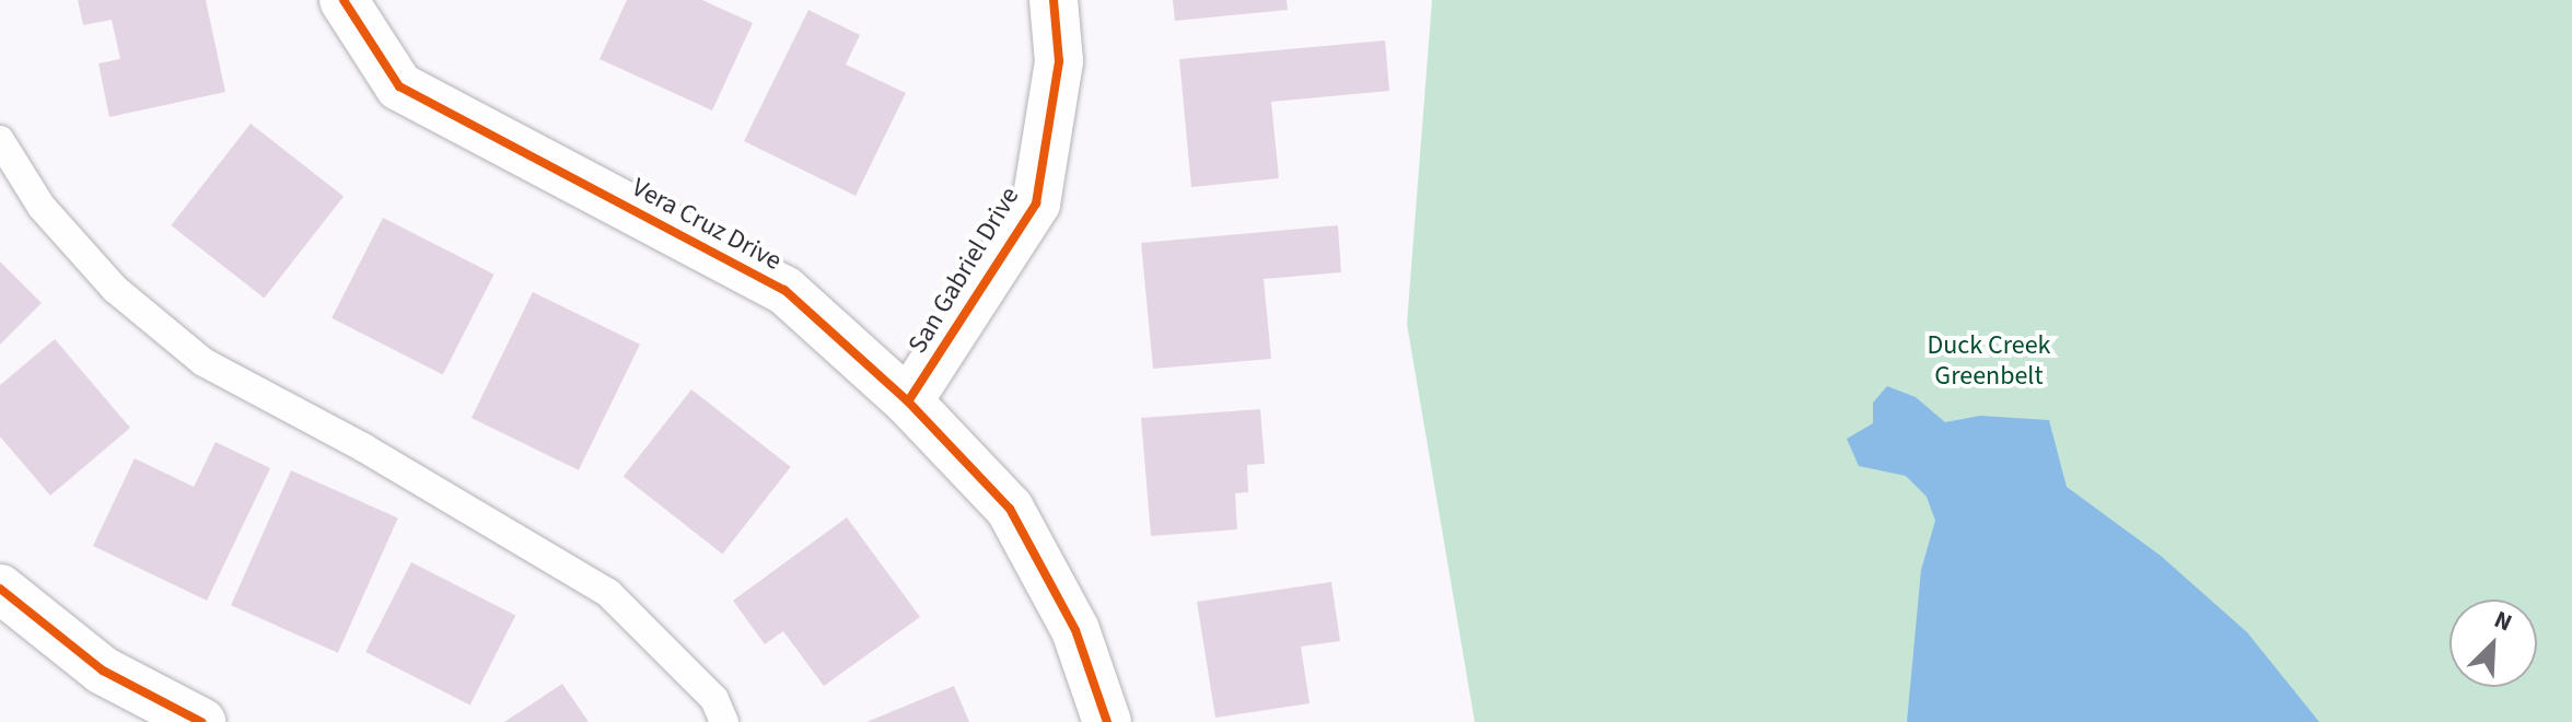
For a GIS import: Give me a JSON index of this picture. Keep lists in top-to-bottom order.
{
  "streets": {
    "street": ["Vera Cruz Drive", "San Gabriel Drive"]
  },
  "crossings": [
    ["Vera Cruz Drive", "San Gabriel Drive"]
  ],
  "parks": ["Duck Creek Greenbelt"],
  "north": "top right"
}
